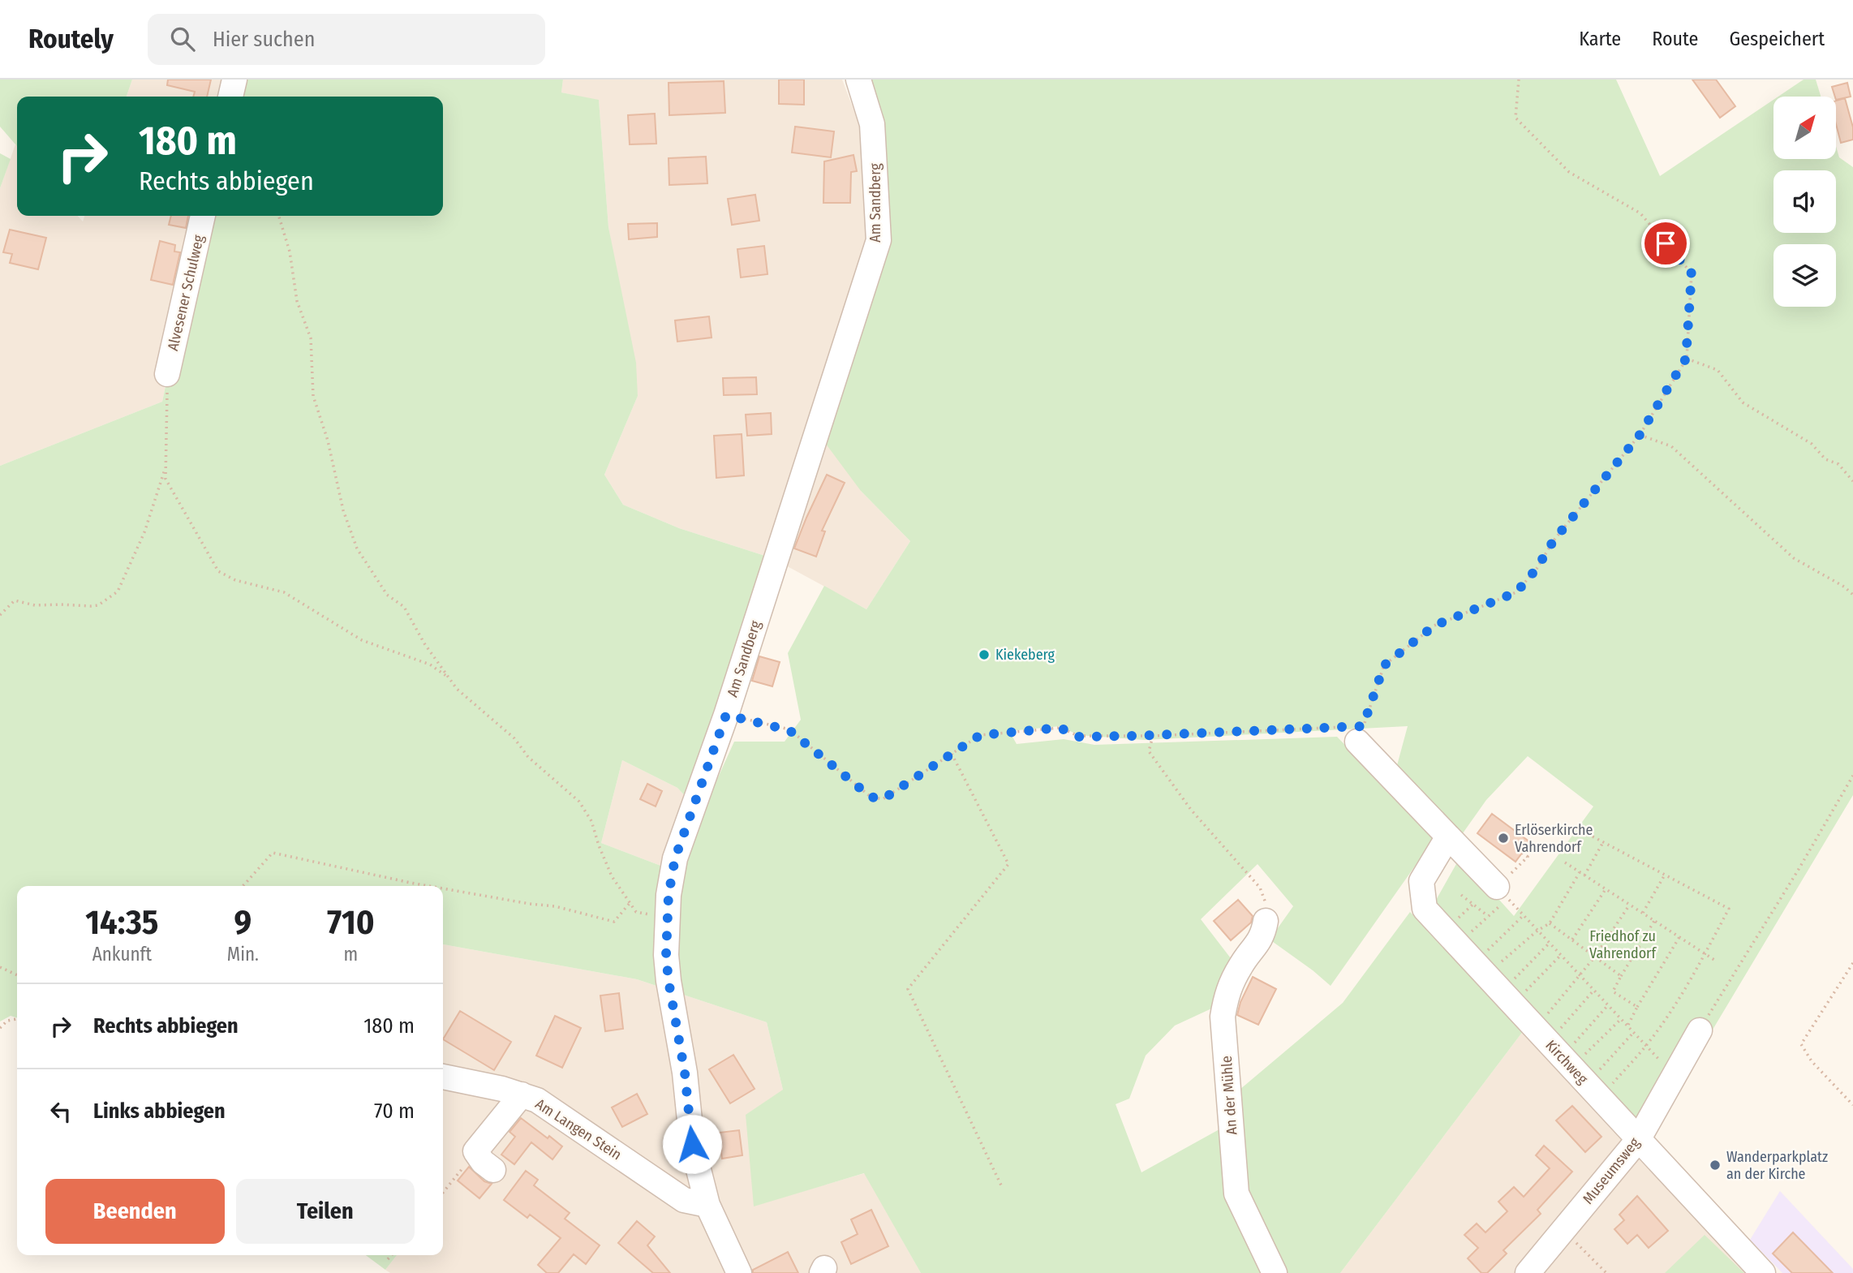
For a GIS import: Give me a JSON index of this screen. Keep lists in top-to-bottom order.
{
  "streets": {
    "street": [
      "Am Sandberg",
      "Alvesener Schulweg",
      "Kirchweg",
      "An der Mühle",
      "Am Langen Stein",
      "Museumsweg"
    ]
  },
  "crossings": [
    ["Am Sandberg", "Am Langen Stein"],
    ["Kirchweg", "Museumsweg"]
  ],
  "parks": ["Friedhof zu Vahrendorf"],
  "places": ["Kiekeberg", "Erlöserkirche Vahrendorf", "Wanderparkplatz an der Kirche"],
  "north": "top right",
  "page": {
    "header": "Routely",
    "search": "Hier suchen",
    "nav": ["Karte", "Route", "Gespeichert"],
    "turn": ["180 m", "Rechts abbiegen"],
    "eta": [
      "14:35",
      "Ankunft",
      "9",
      "Min.",
      "710",
      "m"
    ],
    "list": [
      {
        "name": "Rechts abbiegen",
        "value": "180 m"
      },
      {
        "name": "Links abbiegen",
        "value": "70 m"
      }
    ],
    "buttons": ["Beenden", "Teilen"]
  }
}
